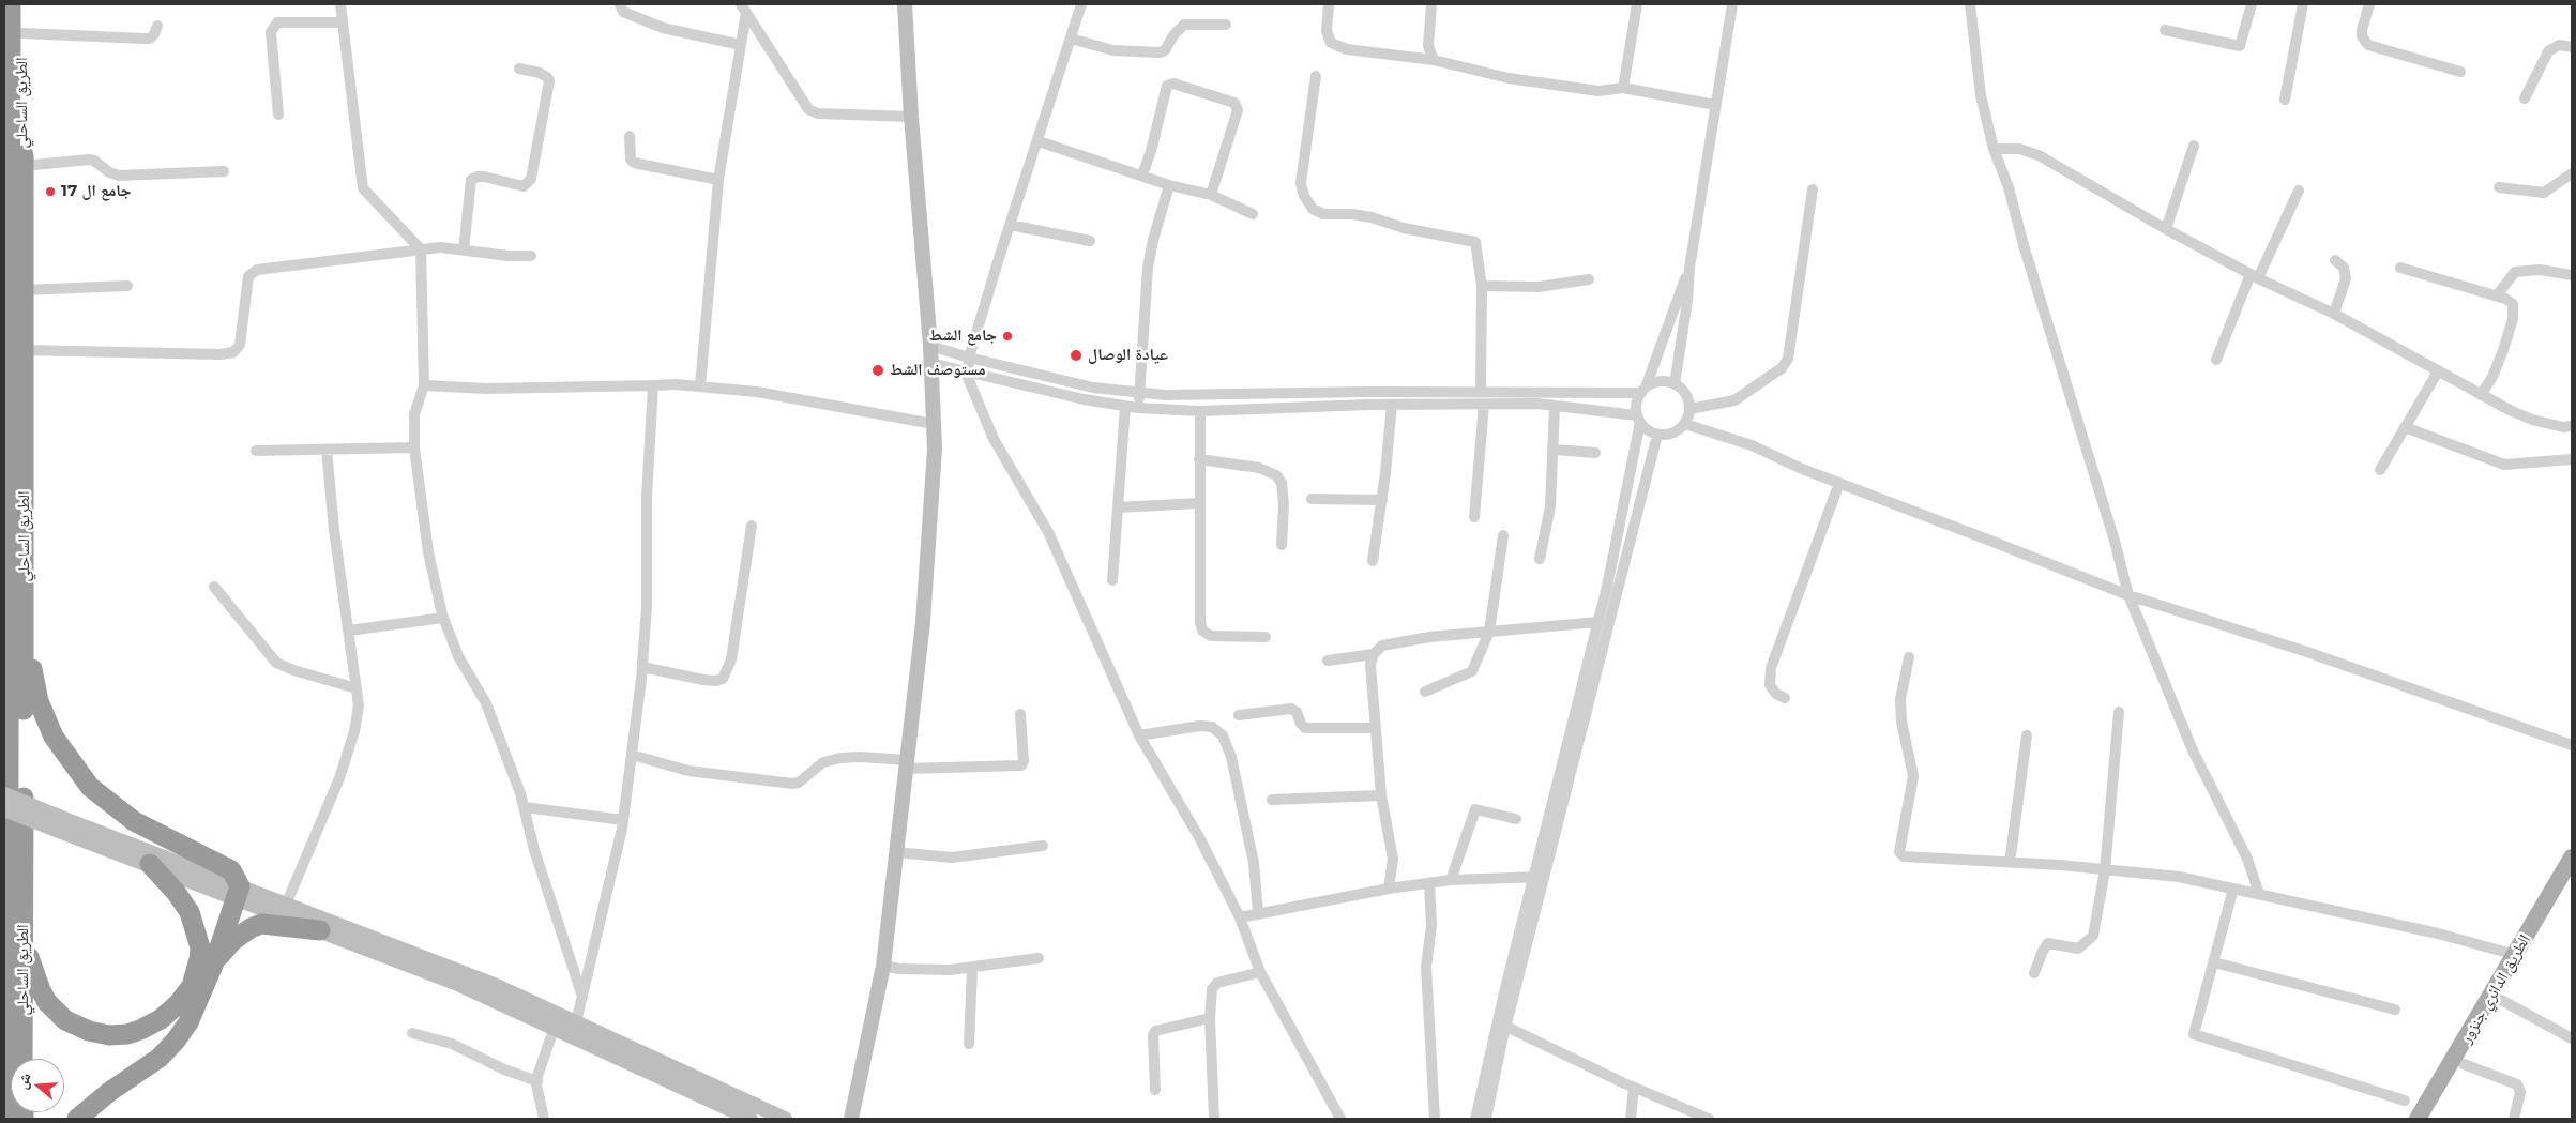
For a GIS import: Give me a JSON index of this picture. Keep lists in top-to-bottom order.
{
  "streets": {
    "highway": ["الطريق الساحلي"],
    "main road": ["الطريق الدائري جنزور"]
  },
  "places": [
    "جامع ال 17",
    "جامع الشط",
    "عيادة الوصال",
    "مستوصف الشط"
  ],
  "north": "left"
}
